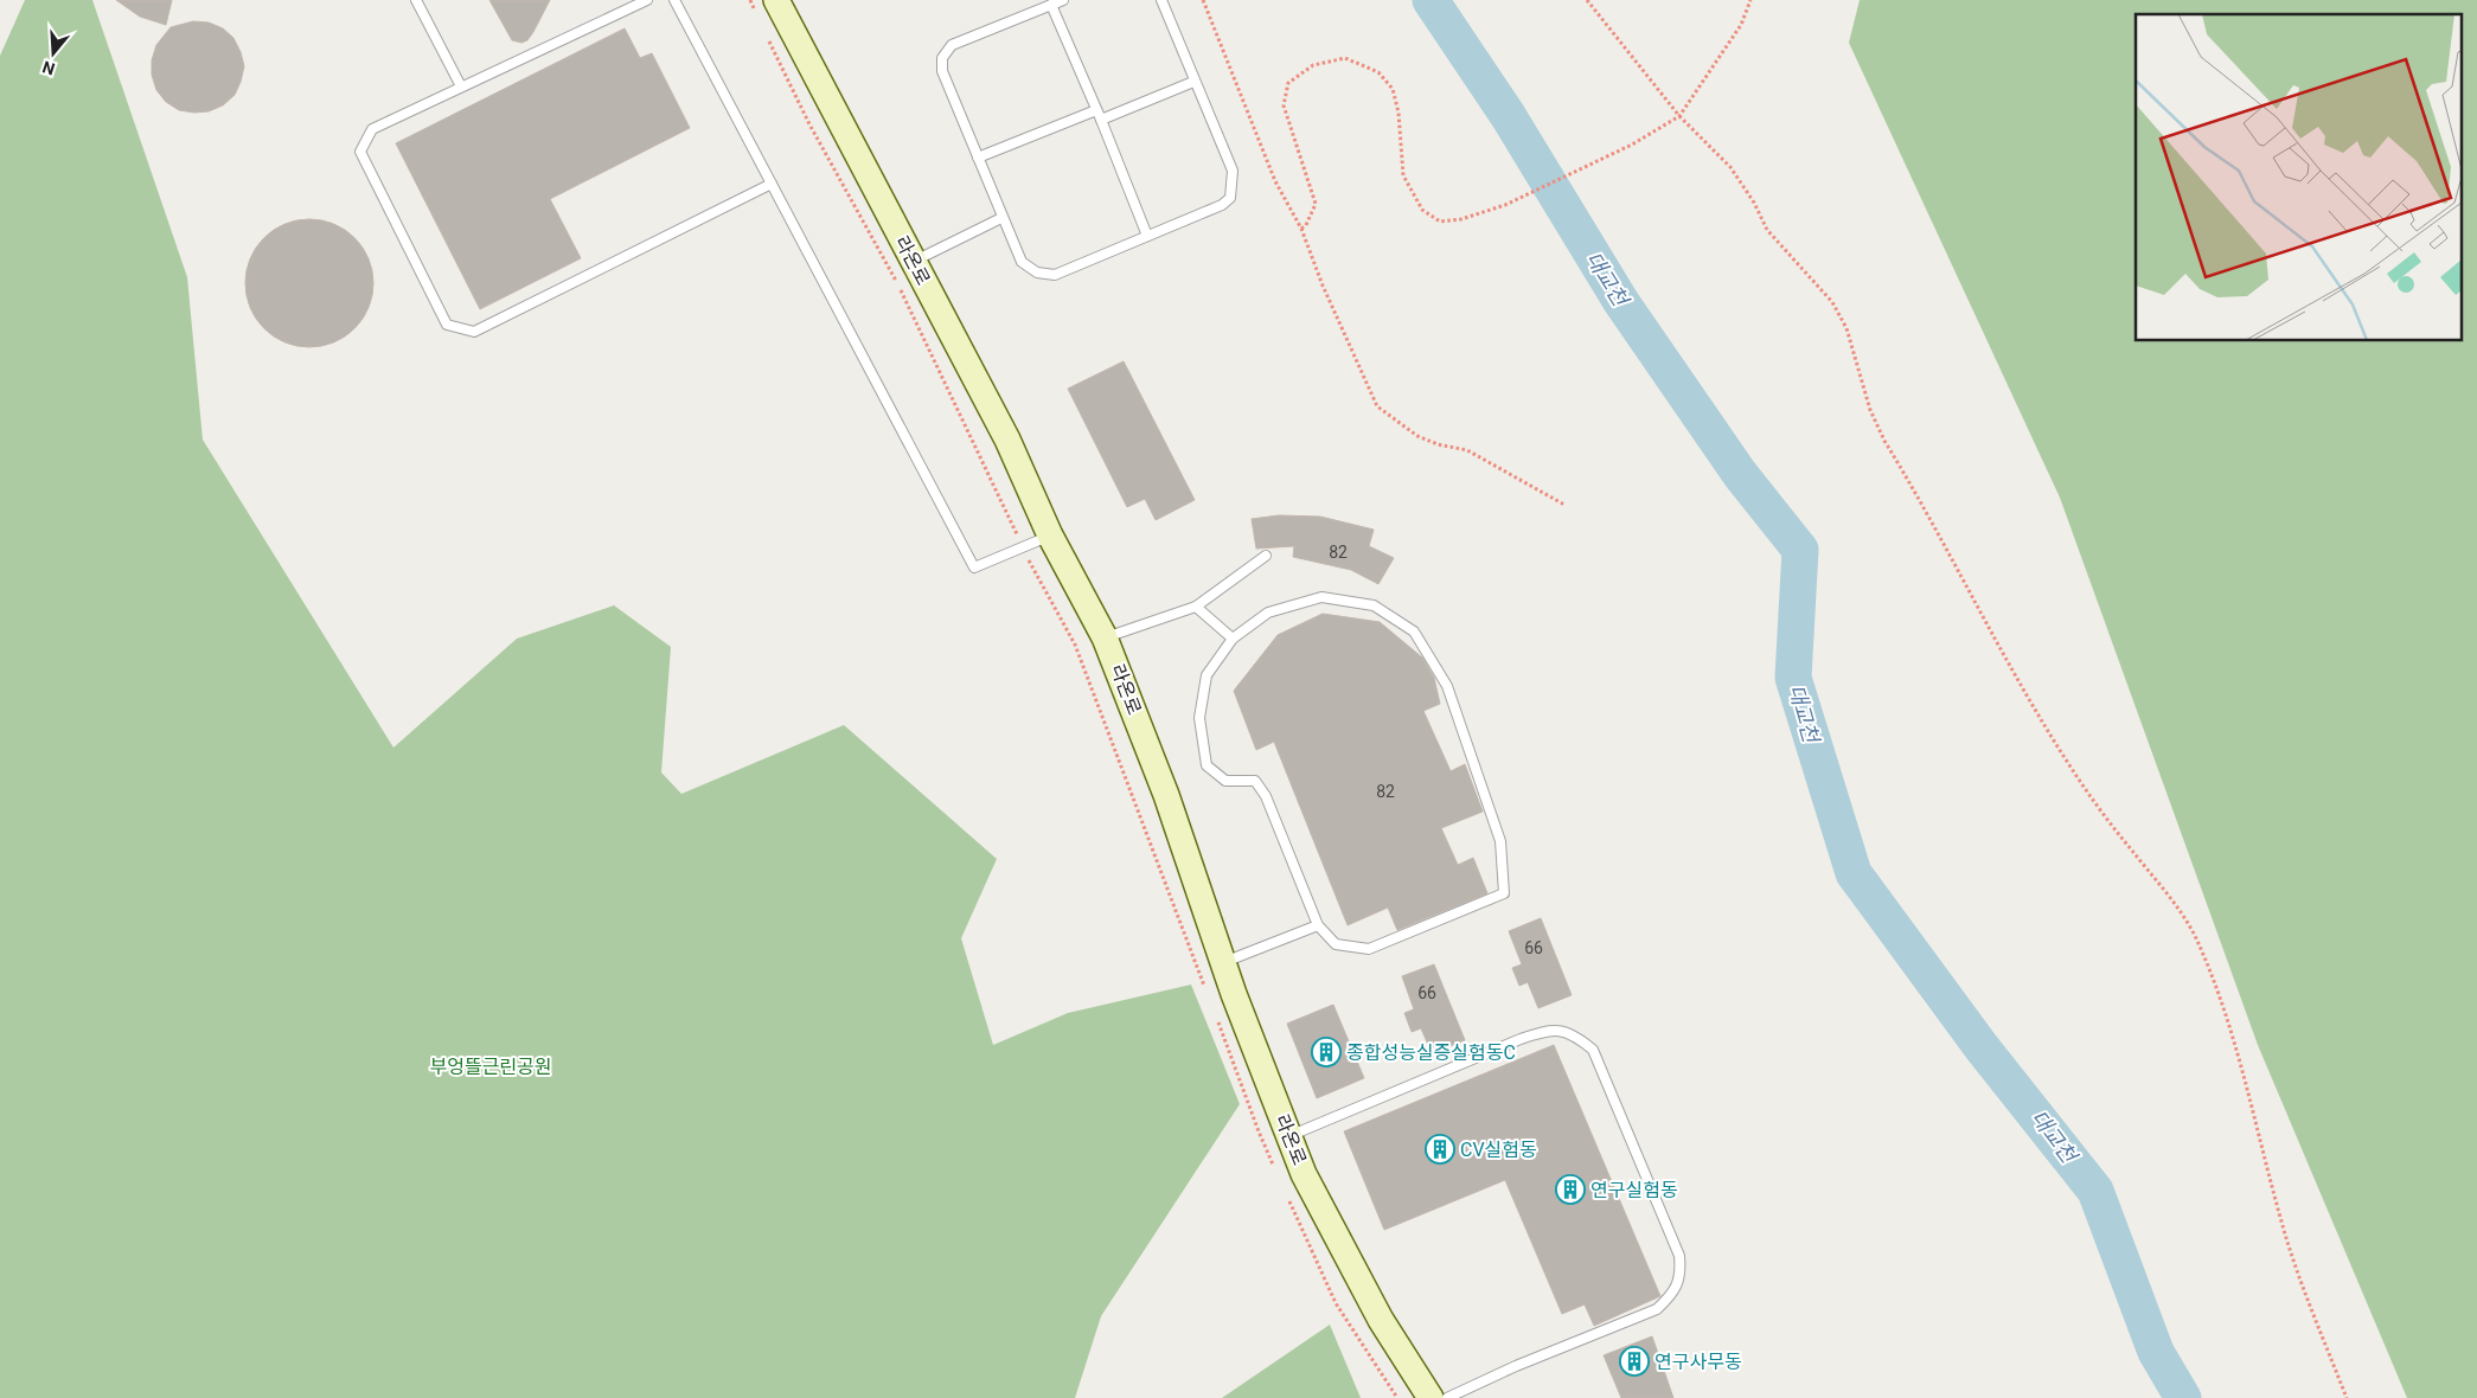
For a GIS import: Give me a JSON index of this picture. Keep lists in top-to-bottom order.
{
  "streets": {
    "main road": ["라온로"]
  },
  "water": ["대교천"],
  "parks": ["부엉뜰근린공원"],
  "places": {
    "building": [
      "종합성능실증실험동C",
      "CV실험동",
      "연구실험동",
      "연구사무동"
    ]
  },
  "house_numbers": [
    "82",
    "82",
    "66",
    "66"
  ],
  "north": "bottom"
}
